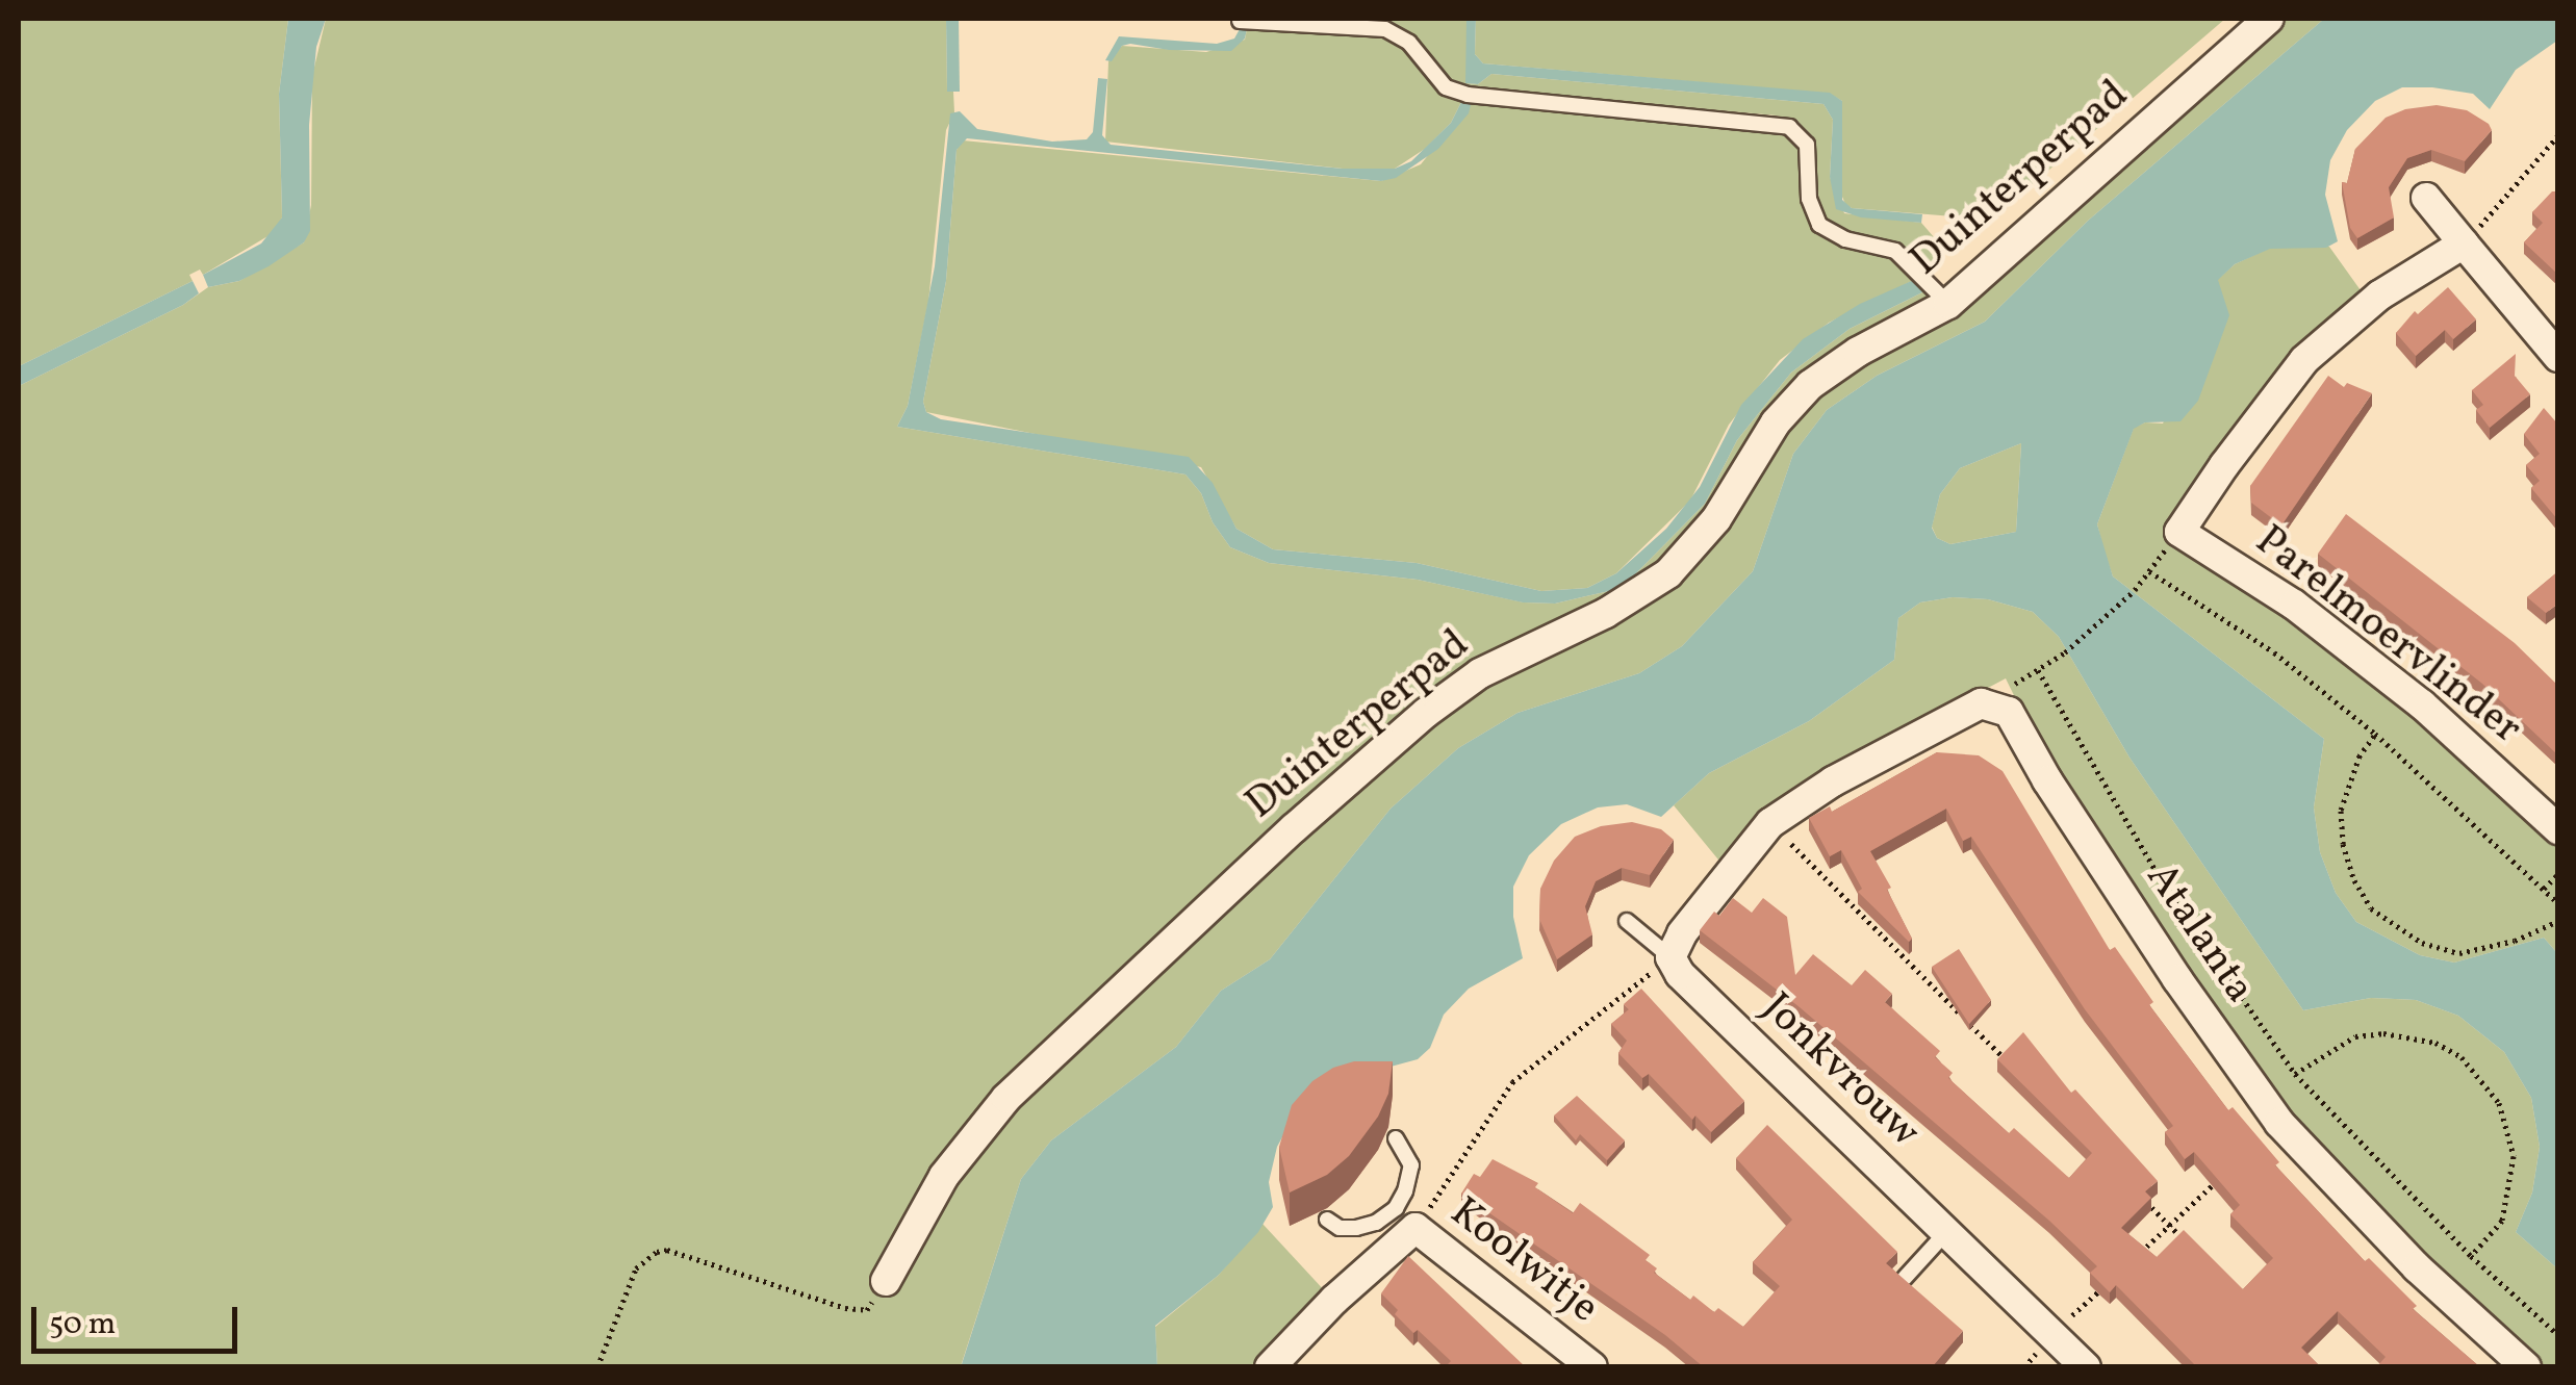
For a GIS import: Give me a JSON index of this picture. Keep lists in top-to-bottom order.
{
  "streets": {
    "street": [
      "Duinterperpad",
      "Parelmoervlinder",
      "Atalanta",
      "Jonkvrouw",
      "Koolwitje"
    ]
  },
  "scale_bar": "50 m"
}
